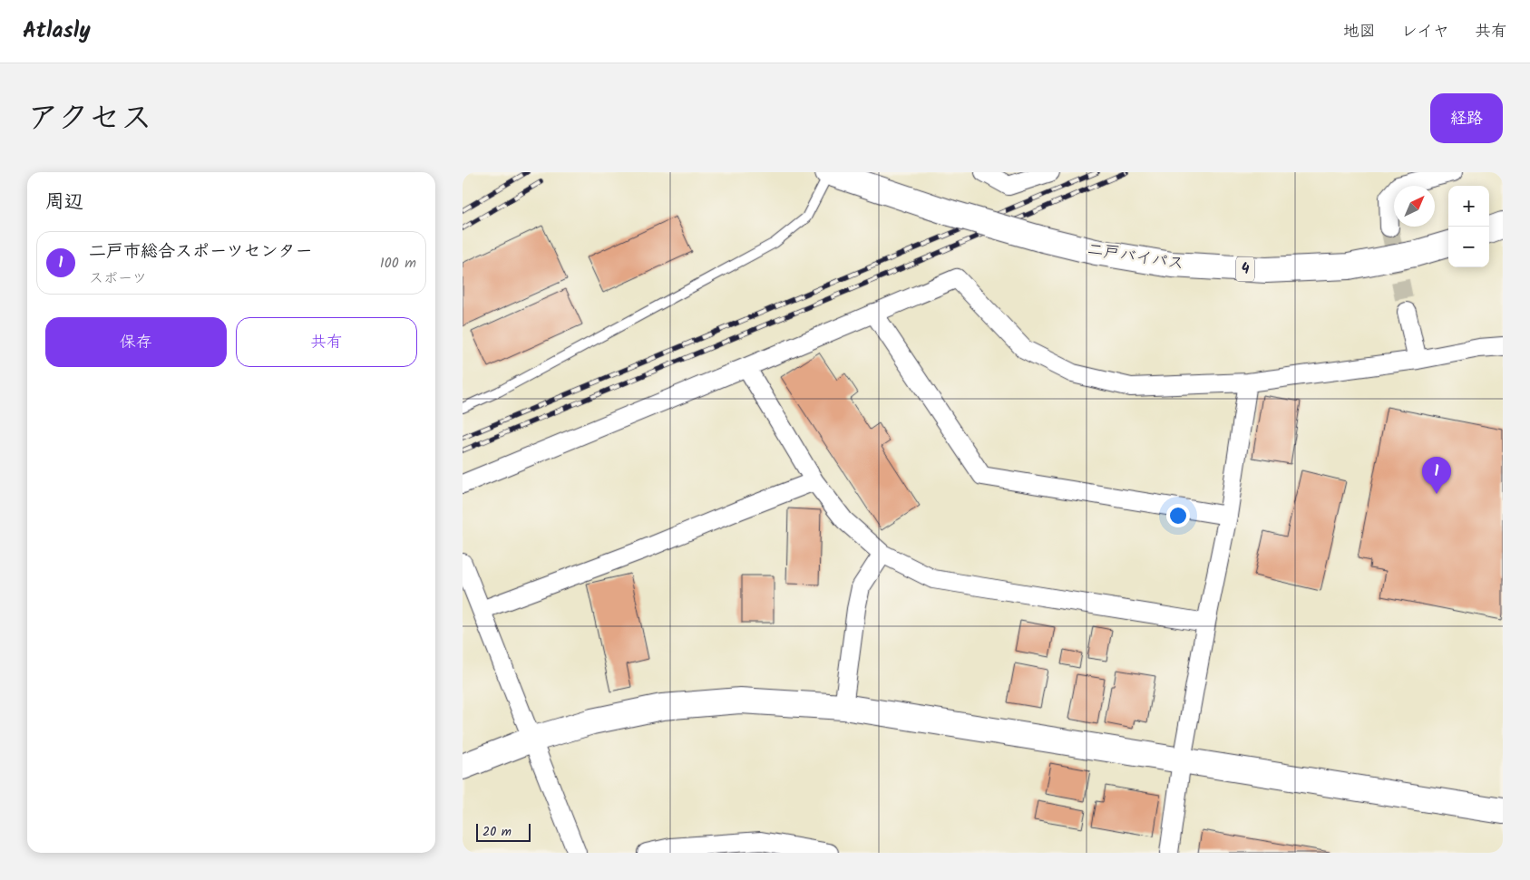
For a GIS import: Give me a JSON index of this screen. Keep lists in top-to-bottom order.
{
  "streets": {
    "main road": ["二戸バイパス", "4"]
  },
  "scale_bar": "20 m",
  "north": "top right",
  "page": {
    "header": "Atlasly",
    "nav": ["地図", "レイヤ", "共有"],
    "title": "アクセス",
    "buttons": [
      "経路",
      ["保存", "共有"]
    ],
    "heading": "周辺",
    "map_buttons": ["+", "−"],
    "list": [
      {
        "mark": "1",
        "name": "二戸市総合スポーツセンター",
        "note": "スポーツ",
        "value": "100 m"
      }
    ],
    "pins": "1",
    "scale": "20 m"
  }
}
